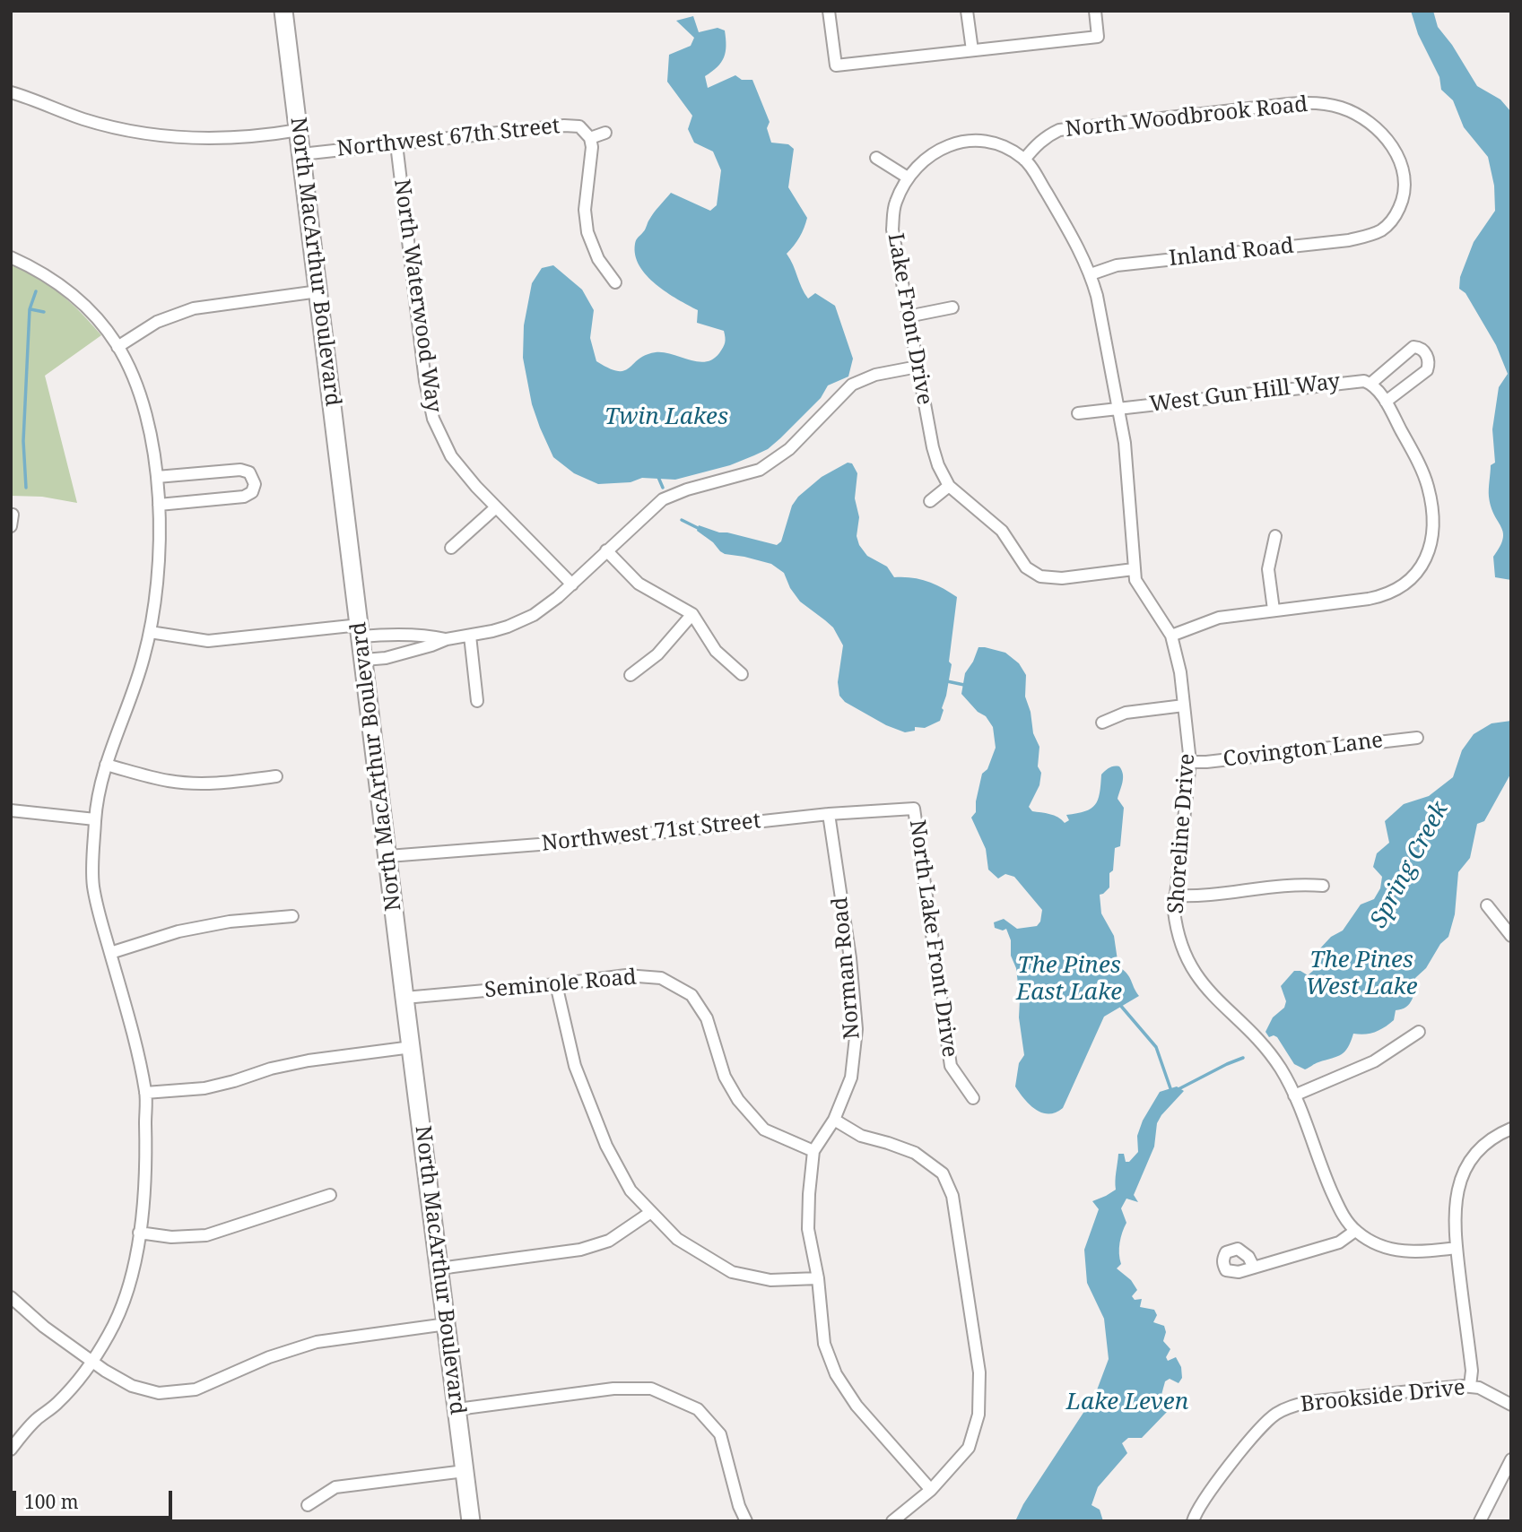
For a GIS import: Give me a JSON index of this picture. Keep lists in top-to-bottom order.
{
  "streets": {
    "main road": ["North MacArthur Boulevard"],
    "street": [
      "North Woodbrook Road",
      "Northwest 67th Street",
      "Inland Road",
      "North Waterwood Way",
      "Lake Front Drive",
      "West Gun Hill Way",
      "Covington Lane",
      "Northwest 71st Street",
      "Shoreline Drive",
      "North Lake Front Drive",
      "Norman Road",
      "Seminole Road",
      "Brookside Drive"
    ]
  },
  "crossings": [
    ["North Woodbrook Road", "Inland Road"],
    ["North Woodbrook Road", "Lake Front Drive"],
    ["North Woodbrook Road", "Shoreline Drive"],
    ["Northwest 67th Street", "North MacArthur Boulevard"],
    ["Northwest 67th Street", "North Waterwood Way"],
    ["Inland Road", "Shoreline Drive"],
    ["North MacArthur Boulevard", "Northwest 71st Street"],
    ["North MacArthur Boulevard", "Seminole Road"],
    ["Lake Front Drive", "Shoreline Drive"],
    ["West Gun Hill Way", "Shoreline Drive"],
    ["Covington Lane", "Shoreline Drive"],
    ["Northwest 71st Street", "North Lake Front Drive"],
    ["Northwest 71st Street", "Norman Road"],
    ["Norman Road", "Seminole Road"]
  ],
  "water": [
    "Twin Lakes",
    "Spring Creek",
    "The Pines West Lake",
    "The Pines East Lake",
    "Lake Leven"
  ],
  "scale_bar": "100 m"
}
